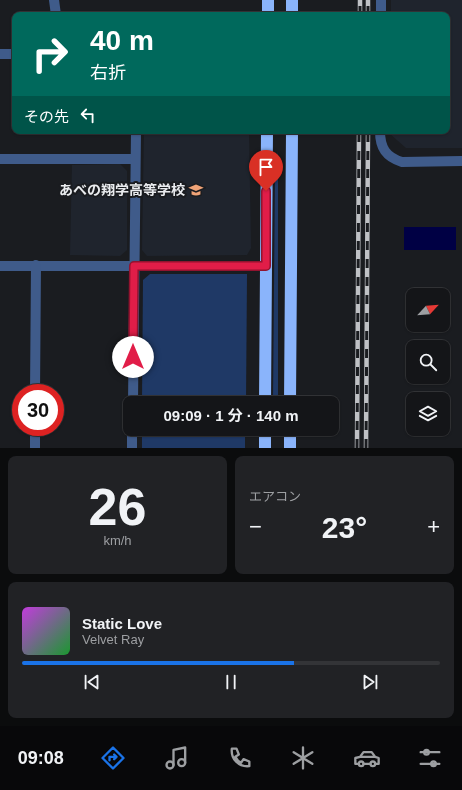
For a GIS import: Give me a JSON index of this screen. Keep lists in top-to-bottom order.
{
  "places": {
    "school or university": ["あべの翔学高等学校"]
  },
  "north": "top right",
  "page": {
    "turn": ["40 m", "右折"],
    "then": "その先",
    "limit": "30",
    "trip": "09:09 · 1 分 · 140 m",
    "tile": [
      ["26", "km/h"],
      "エアコン"
    ],
    "heat": ["−", "23°", "+"],
    "song": ["Static Love", "Velvet Ray"],
    "tabs": "09:08"
  }
}
